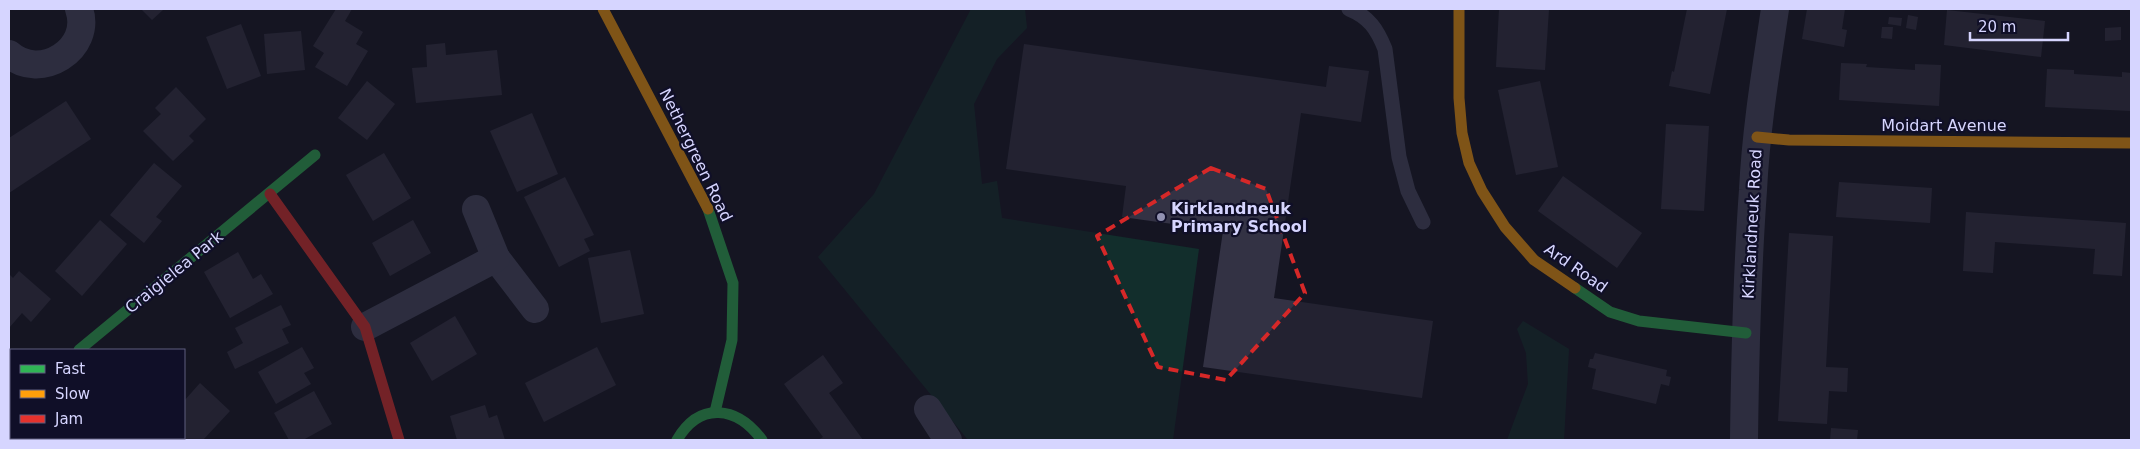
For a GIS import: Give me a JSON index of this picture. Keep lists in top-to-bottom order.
{
  "streets": {
    "street": [
      "Moidart Avenue",
      "Nethergreen Road",
      "Kirklandneuk Road",
      "Ard Road",
      "Craigielea Park"
    ]
  },
  "crossings": [
    ["Moidart Avenue", "Kirklandneuk Road"],
    ["Kirklandneuk Road", "Ard Road"]
  ],
  "places": ["Kirklandneuk Primary School"],
  "legend": ["Fast", "Slow", "Jam"],
  "scale_bar": "20 m"
}
